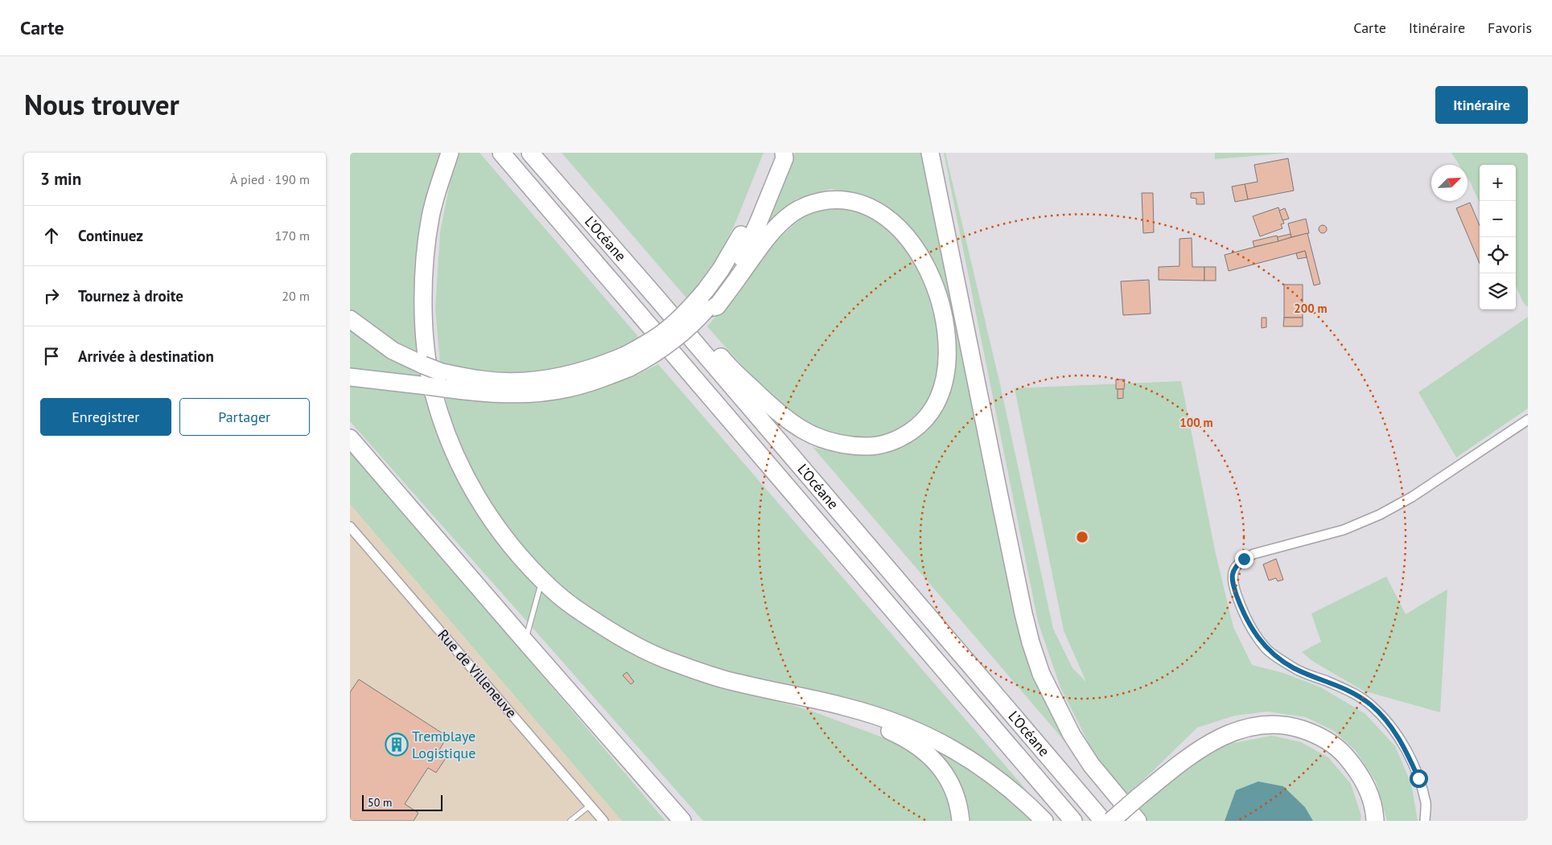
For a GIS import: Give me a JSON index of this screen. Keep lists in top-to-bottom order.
{
  "streets": {
    "highway": ["L’Océane"],
    "street": ["Rue de Villeneuve"]
  },
  "places": {
    "building": ["Tremblaye Logistique"]
  },
  "scale_bar": "50 m",
  "north": "top right",
  "page": {
    "header": "Carte",
    "nav": ["Carte", "Itinéraire", "Favoris"],
    "title": "Nous trouver",
    "buttons": [
      "Itinéraire",
      ["Enregistrer", "Partager"]
    ],
    "heading": ["3 min", "À pied · 190 m"],
    "map_buttons": ["+", "−"],
    "list": [
      ["Continuez", "170 m"],
      ["Tournez à droite", "20 m"],
      "Arrivée à destination"
    ],
    "scale": "50 m"
  },
  "rings": ["200 m", "100 m"]
}
